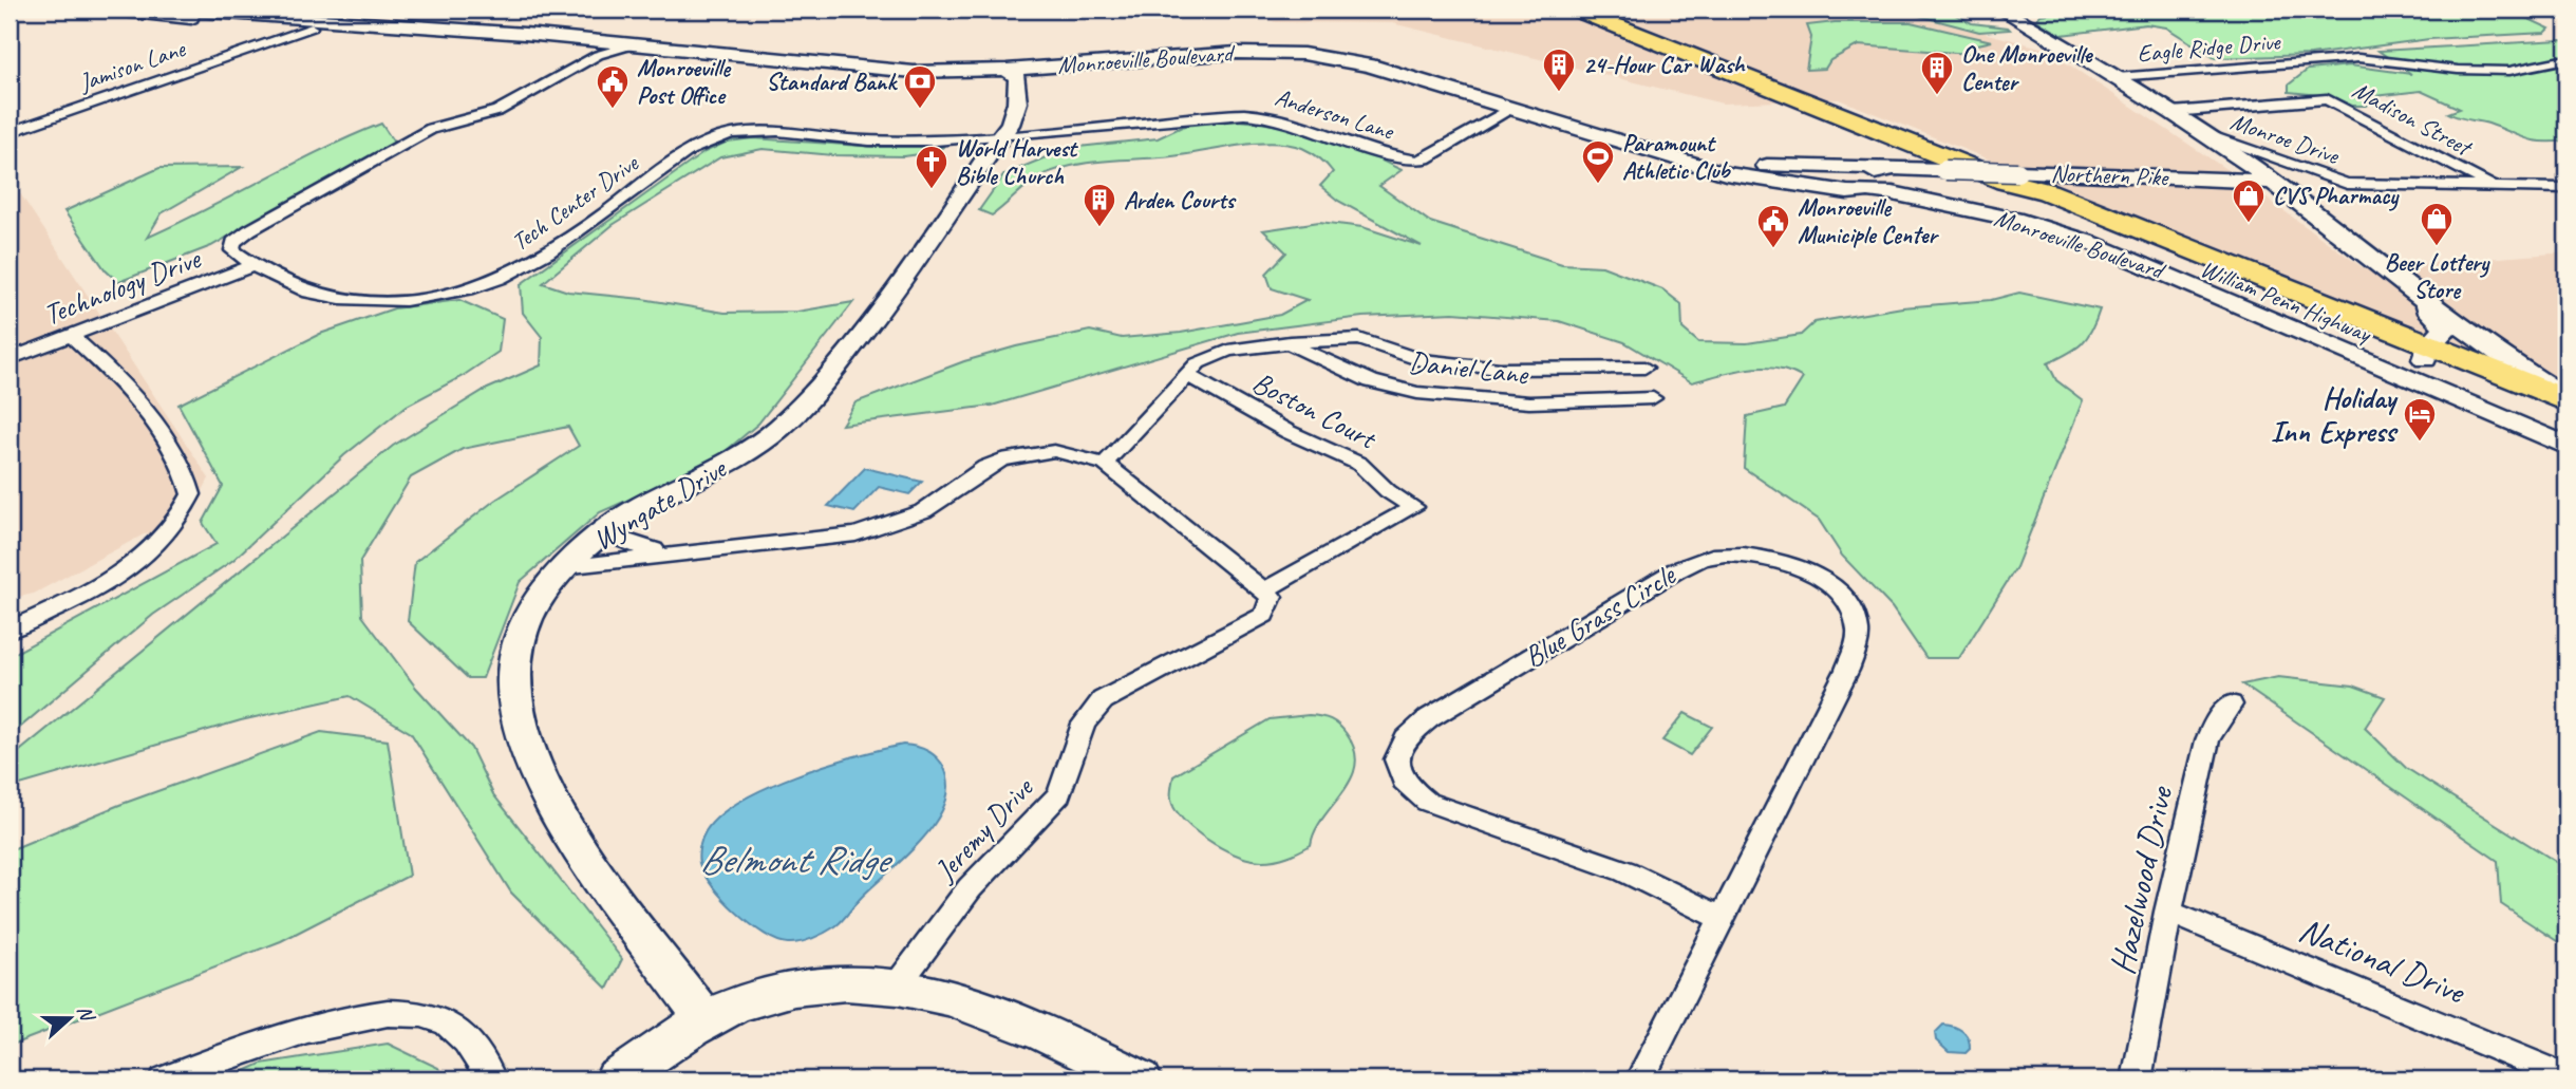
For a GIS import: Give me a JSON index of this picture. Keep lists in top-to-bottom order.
{
  "streets": {
    "highway": ["William Penn Highway"],
    "main road": ["Monroeville Boulevard", "Northern Pike", "Wyngate Drive"],
    "street": [
      "Eagle Ridge Drive",
      "Jamison Lane",
      "Anderson Lane",
      "Madison Street",
      "Monroe Drive",
      "Tech Center Drive",
      "Technology Drive",
      "Daniel Lane",
      "Boston Court",
      "Blue Grass Circle",
      "Jeremy Drive",
      "Hazelwood Drive",
      "National Drive"
    ]
  },
  "crossings": [
    ["Monroeville Boulevard", "Jamison Lane"],
    ["Monroeville Boulevard", "Anderson Lane"],
    ["Monroeville Boulevard", "Northern Pike"],
    ["Monroeville Boulevard", "Tech Center Drive"],
    ["Monroeville Boulevard", "Wyngate Drive"],
    ["Anderson Lane", "Tech Center Drive"],
    ["Anderson Lane", "Wyngate Drive"],
    ["Madison Street", "Monroe Drive"],
    ["Northern Pike", "William Penn Highway"],
    ["Tech Center Drive", "Technology Drive"],
    ["Tech Center Drive", "Wyngate Drive"],
    ["Daniel Lane", "Boston Court"],
    ["Boston Court", "Jeremy Drive"],
    ["Hazelwood Drive", "National Drive"]
  ],
  "water": ["Belmont Ridge"],
  "places": {
    "building": ["24-Hour Car Wash", "One Monroeville Center", "Arden Courts"],
    "public building": ["Monroeville Post Office", "Monroeville Municiple Center"],
    "bank": ["Standard Bank"],
    "sports": ["Paramount Athletic Club"],
    "church": ["World Harvest Bible Church"],
    "shop": ["CVS Pharmacy", "Beer Lottery Store"],
    "hotel": ["Holiday Inn Express"]
  },
  "north": "right"
}
